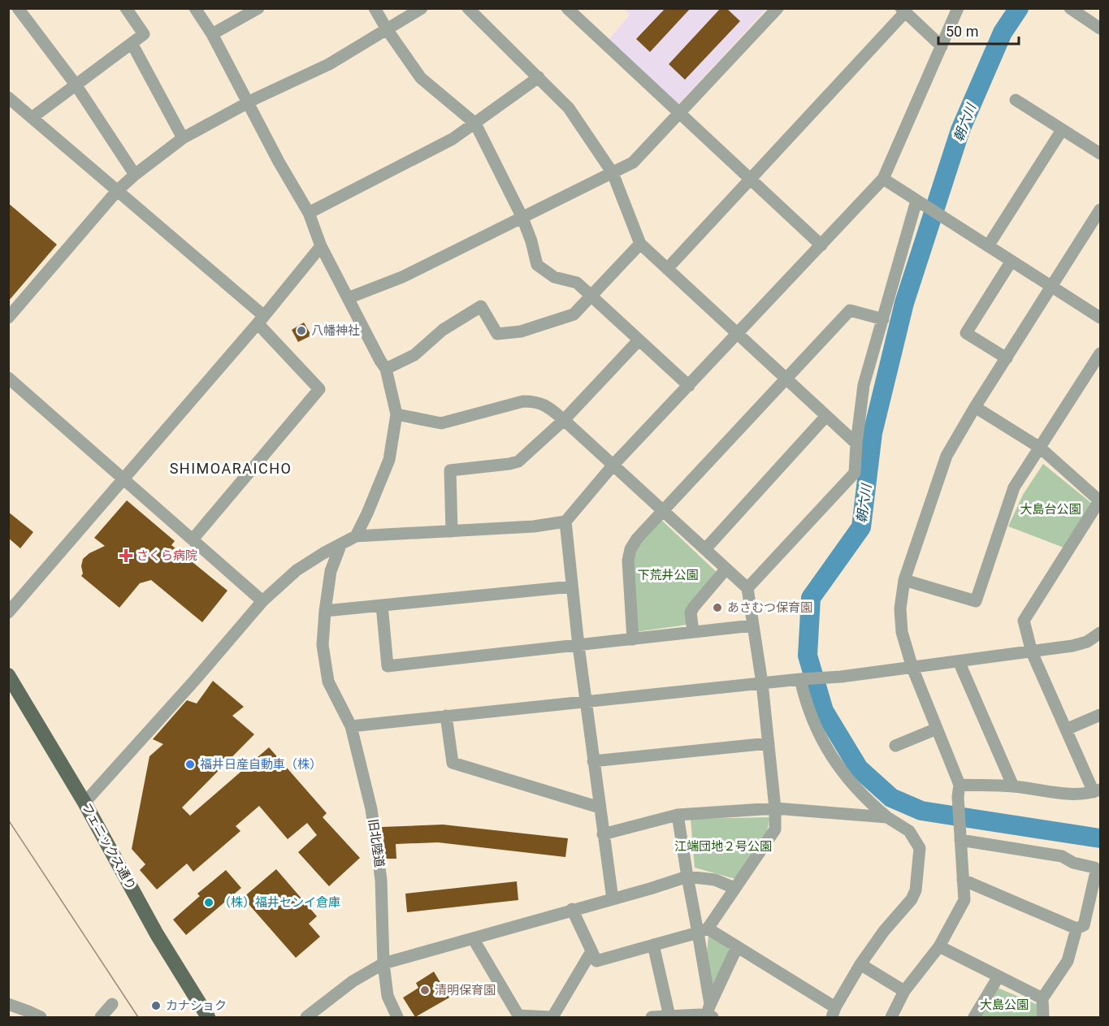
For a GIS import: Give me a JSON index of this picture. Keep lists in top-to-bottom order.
{
  "streets": {
    "main road": ["フェニックス通り"],
    "street": ["旧北陸道"]
  },
  "districts": ["SHIMOARAICHO"],
  "water": ["朝六川"],
  "parks": [
    "大島台公園",
    "下荒井公園",
    "江端団地２号公園",
    "大島公園"
  ],
  "places": {
    "other": [
      "八幡神社",
      "あさむつ保育園",
      "福井日産自動車（株）",
      "（株）福井センイ倉庫",
      "清明保育園",
      "カナショク"
    ],
    "health": ["さくら病院"]
  },
  "scale_bar": "50 m"
}
